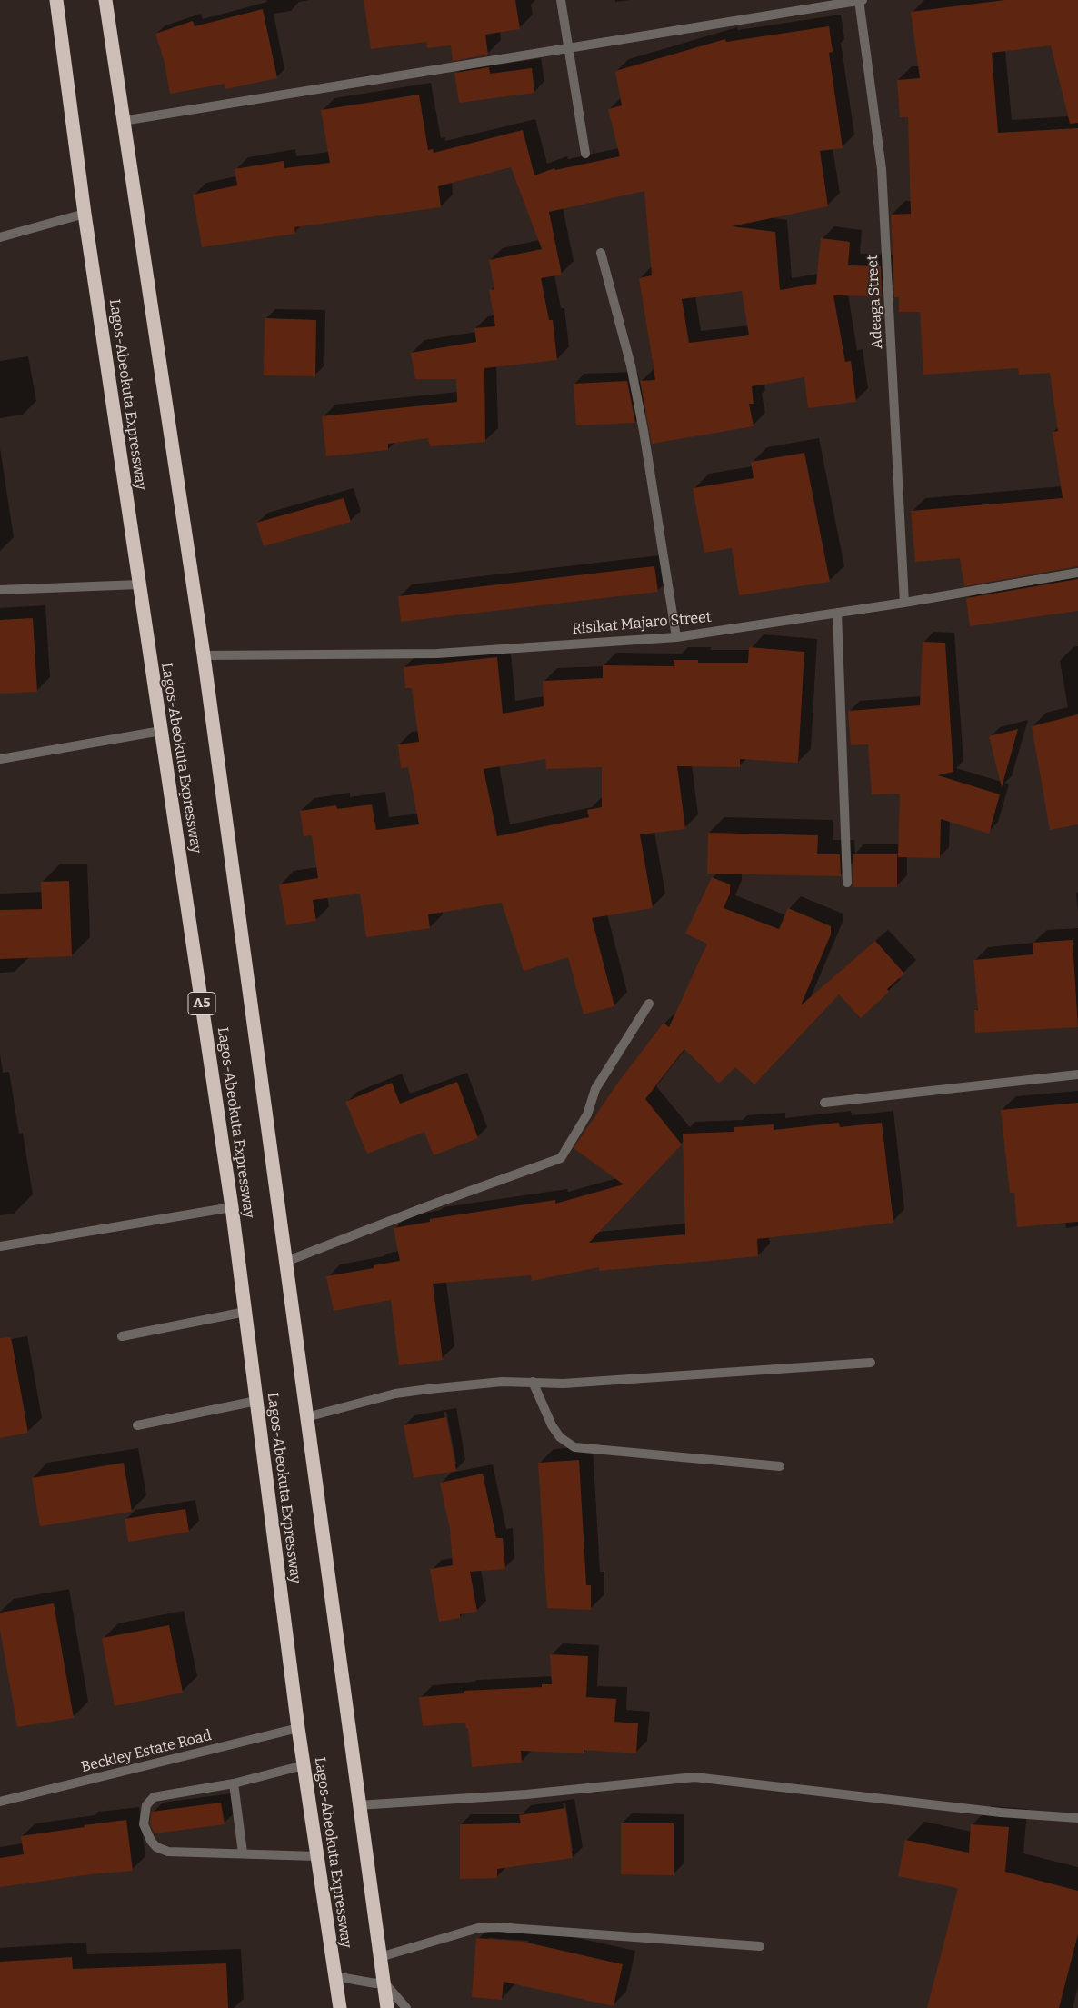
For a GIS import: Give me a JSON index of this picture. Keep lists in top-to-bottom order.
{
  "streets": {
    "highway": ["Lagos-Abeokuta Expressway", "A5"],
    "street": ["Adeaga Street", "Risikat Majaro Street", "Beckley Estate Road"]
  },
  "crossings": [
    ["Adeaga Street", "Risikat Majaro Street"],
    ["Lagos-Abeokuta Expressway", "Risikat Majaro Street"],
    ["Lagos-Abeokuta Expressway", "Beckley Estate Road"]
  ]
}
